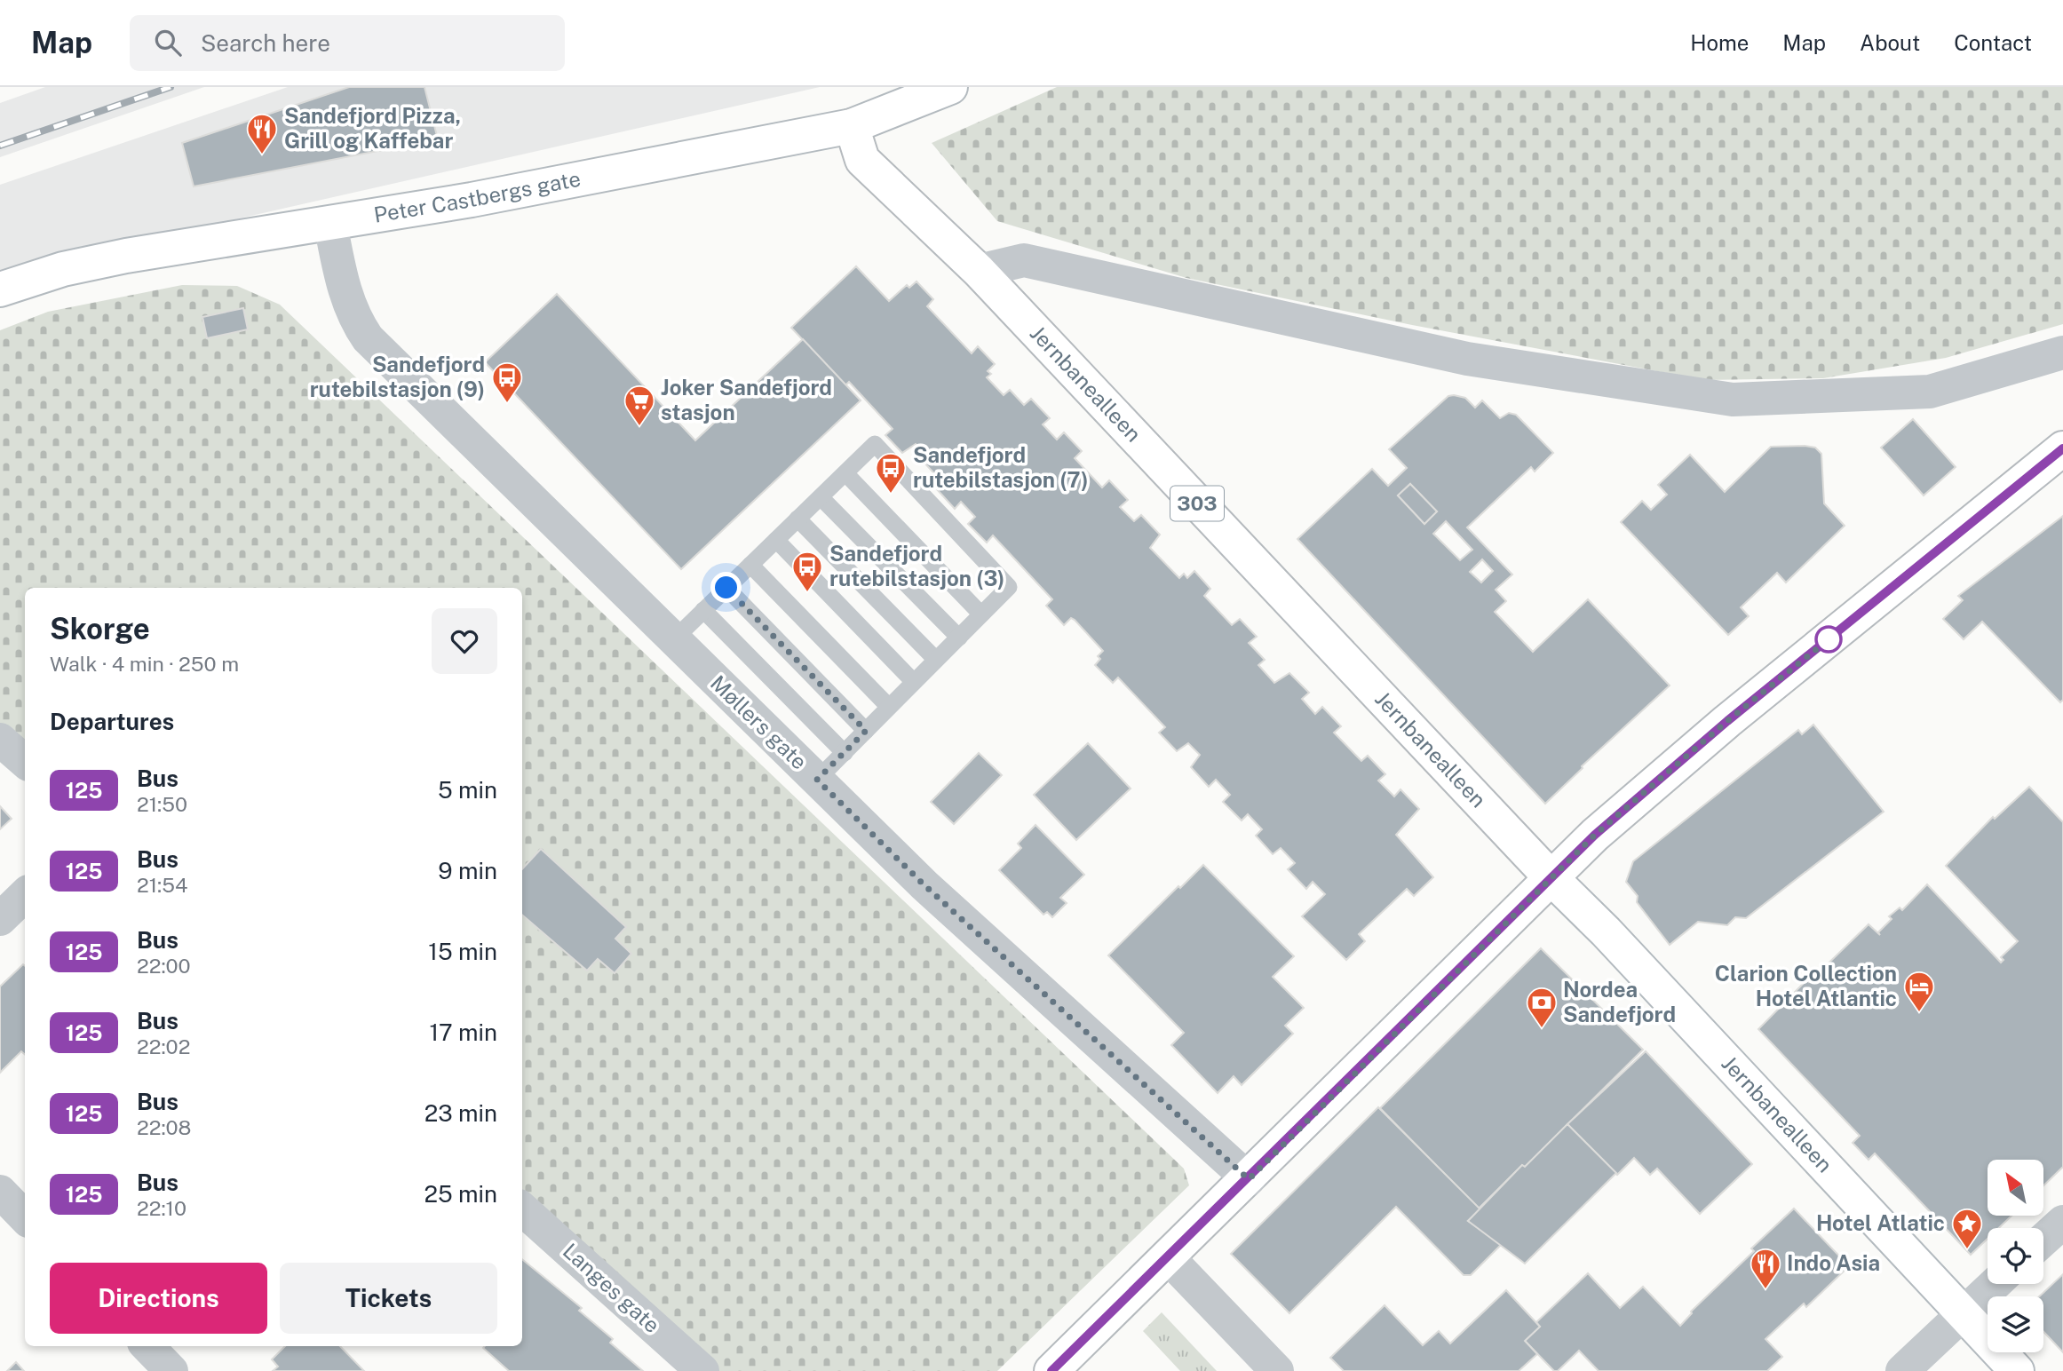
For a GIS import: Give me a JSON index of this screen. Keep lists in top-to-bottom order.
{
  "streets": {
    "main road": ["Peter Castbergs gate", "Jernbanealleen", "303"],
    "street": ["Møllers gate", "Langes gate"]
  },
  "crossings": [
    ["Peter Castbergs gate", "Jernbanealleen"],
    ["Peter Castbergs gate", "Møllers gate"]
  ],
  "places": {
    "restaurant": ["Sandefjord Pizza, Grill og Kaffebar", "Indo Asia"],
    "bus stop": ["Sandefjord rutebilstasjon (9)", "Sandefjord rutebilstasjon (7)", "Sandefjord rutebilstasjon (3)"],
    "supermarket": ["Joker Sandefjord stasjon"],
    "hotel": ["Clarion Collection Hotel Atlantic"],
    "bank": ["Nordea Sandefjord"],
    "place": ["Hotel Atlatic"]
  },
  "lines": ["bus line 125"],
  "north": "top left",
  "page": {
    "header": "Map",
    "search": "Search here",
    "nav": [
      "Home",
      "Map",
      "About",
      "Contact"
    ],
    "heading": [
      ["Skorge", "Walk · 4 min · 250 m"],
      "Departures"
    ],
    "list": [
      {
        "mark": "125",
        "name": "Bus",
        "note": "21:50",
        "value": "5 min"
      },
      {
        "mark": "125",
        "name": "Bus",
        "note": "21:54",
        "value": "9 min"
      },
      {
        "mark": "125",
        "name": "Bus",
        "note": "22:00",
        "value": "15 min"
      },
      {
        "mark": "125",
        "name": "Bus",
        "note": "22:02",
        "value": "17 min"
      },
      {
        "mark": "125",
        "name": "Bus",
        "note": "22:08",
        "value": "23 min"
      },
      {
        "mark": "125",
        "name": "Bus",
        "note": "22:10",
        "value": "25 min"
      }
    ],
    "buttons": ["Directions", "Tickets"]
  }
}
